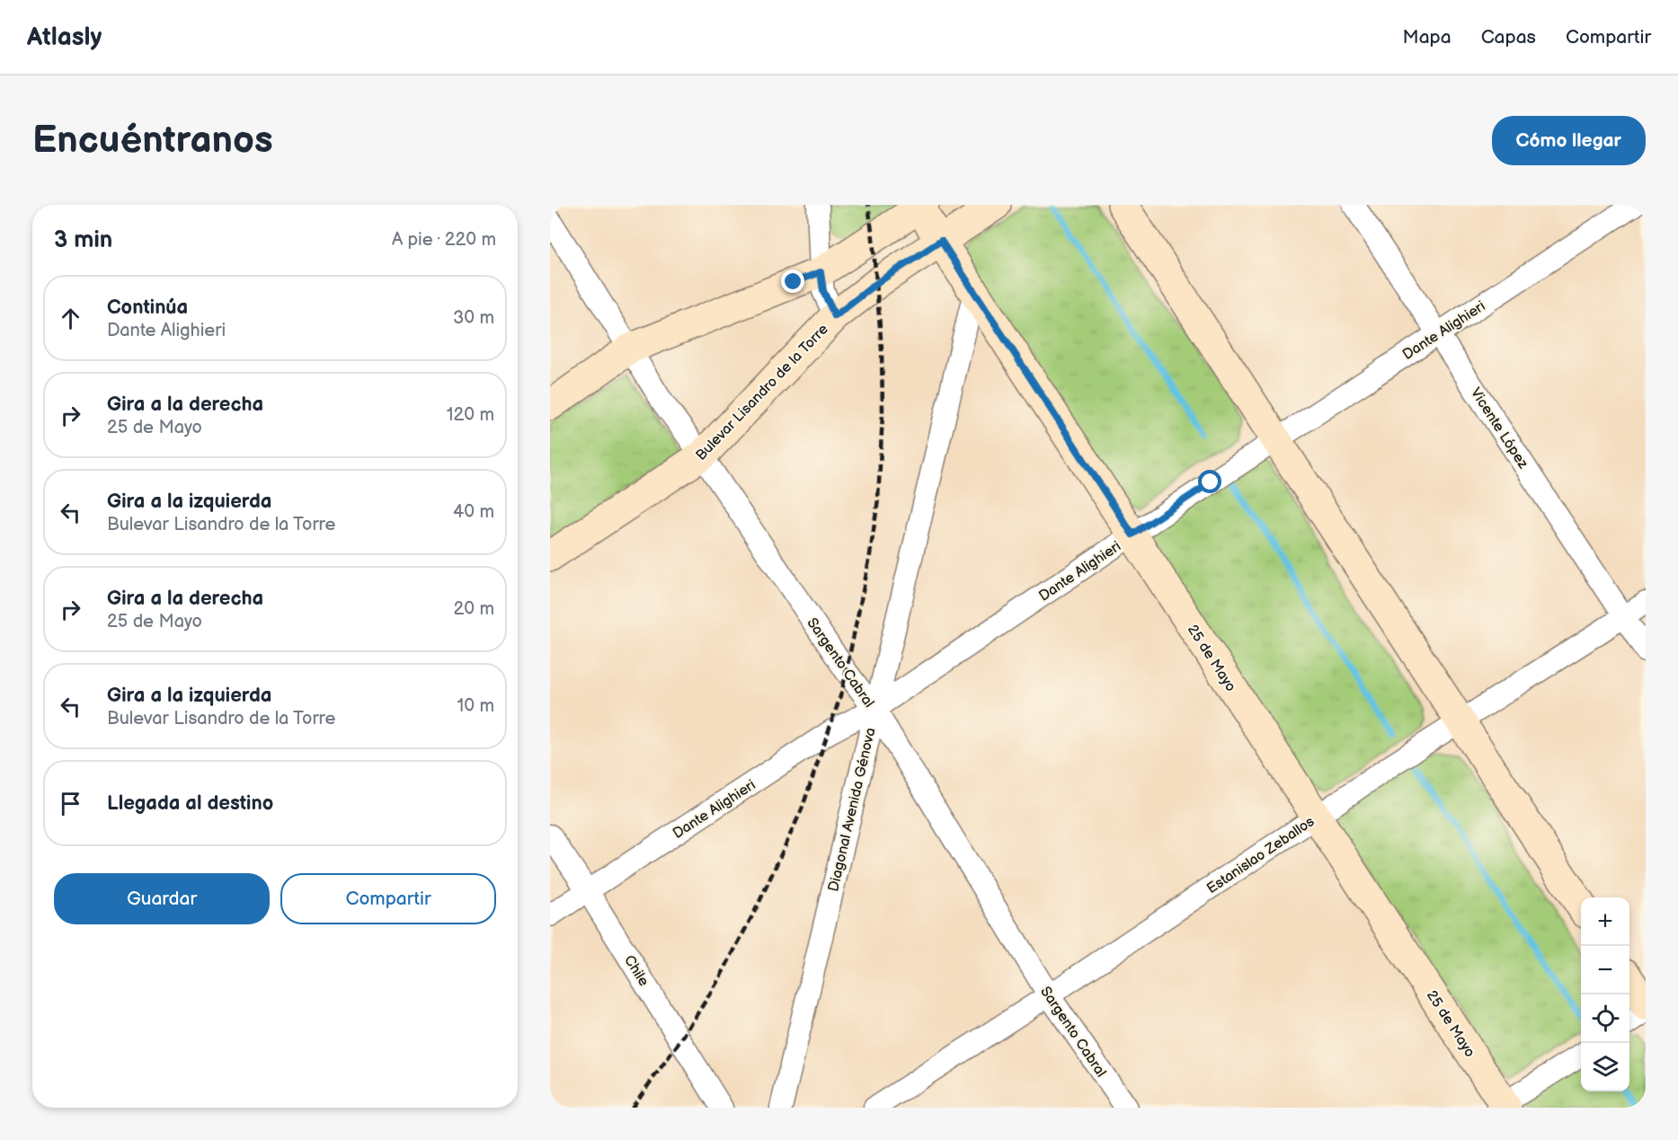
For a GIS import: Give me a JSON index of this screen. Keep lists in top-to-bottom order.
{
  "streets": {
    "street": [
      "Dante Alighieri",
      "Bulevar Lisandro de la Torre",
      "Vicente López",
      "25 de Mayo",
      "Sargento Cabral",
      "Diagonal Avenida Génova",
      "Estanislao Zeballos",
      "Chile"
    ]
  },
  "crossings": [
    ["Dante Alighieri", "Vicente López"],
    ["Dante Alighieri", "25 de Mayo"],
    ["Dante Alighieri", "Sargento Cabral"],
    ["Dante Alighieri", "Diagonal Avenida Génova"],
    ["Dante Alighieri", "Chile"],
    ["Bulevar Lisandro de la Torre", "25 de Mayo"],
    ["Bulevar Lisandro de la Torre", "Sargento Cabral"],
    ["Vicente López", "Estanislao Zeballos"],
    ["25 de Mayo", "Diagonal Avenida Génova"],
    ["25 de Mayo", "Estanislao Zeballos"],
    ["Sargento Cabral", "Diagonal Avenida Génova"],
    ["Sargento Cabral", "Estanislao Zeballos"]
  ],
  "page": {
    "header": "Atlasly",
    "nav": ["Mapa", "Capas", "Compartir"],
    "buttons": [
      "Cómo llegar",
      ["Guardar", "Compartir"]
    ],
    "title": "Encuéntranos",
    "heading": ["3 min", "A pie · 220 m"],
    "list": [
      ["Continúa", "Dante Alighieri", "30 m"],
      ["Gira a la derecha", "25 de Mayo", "120 m"],
      ["Gira a la izquierda", "Bulevar Lisandro de la Torre", "40 m"],
      ["Gira a la derecha", "25 de Mayo", "20 m"],
      ["Gira a la izquierda", "Bulevar Lisandro de la Torre", "10 m"],
      "Llegada al destino"
    ],
    "map_buttons": ["+", "−"]
  }
}
